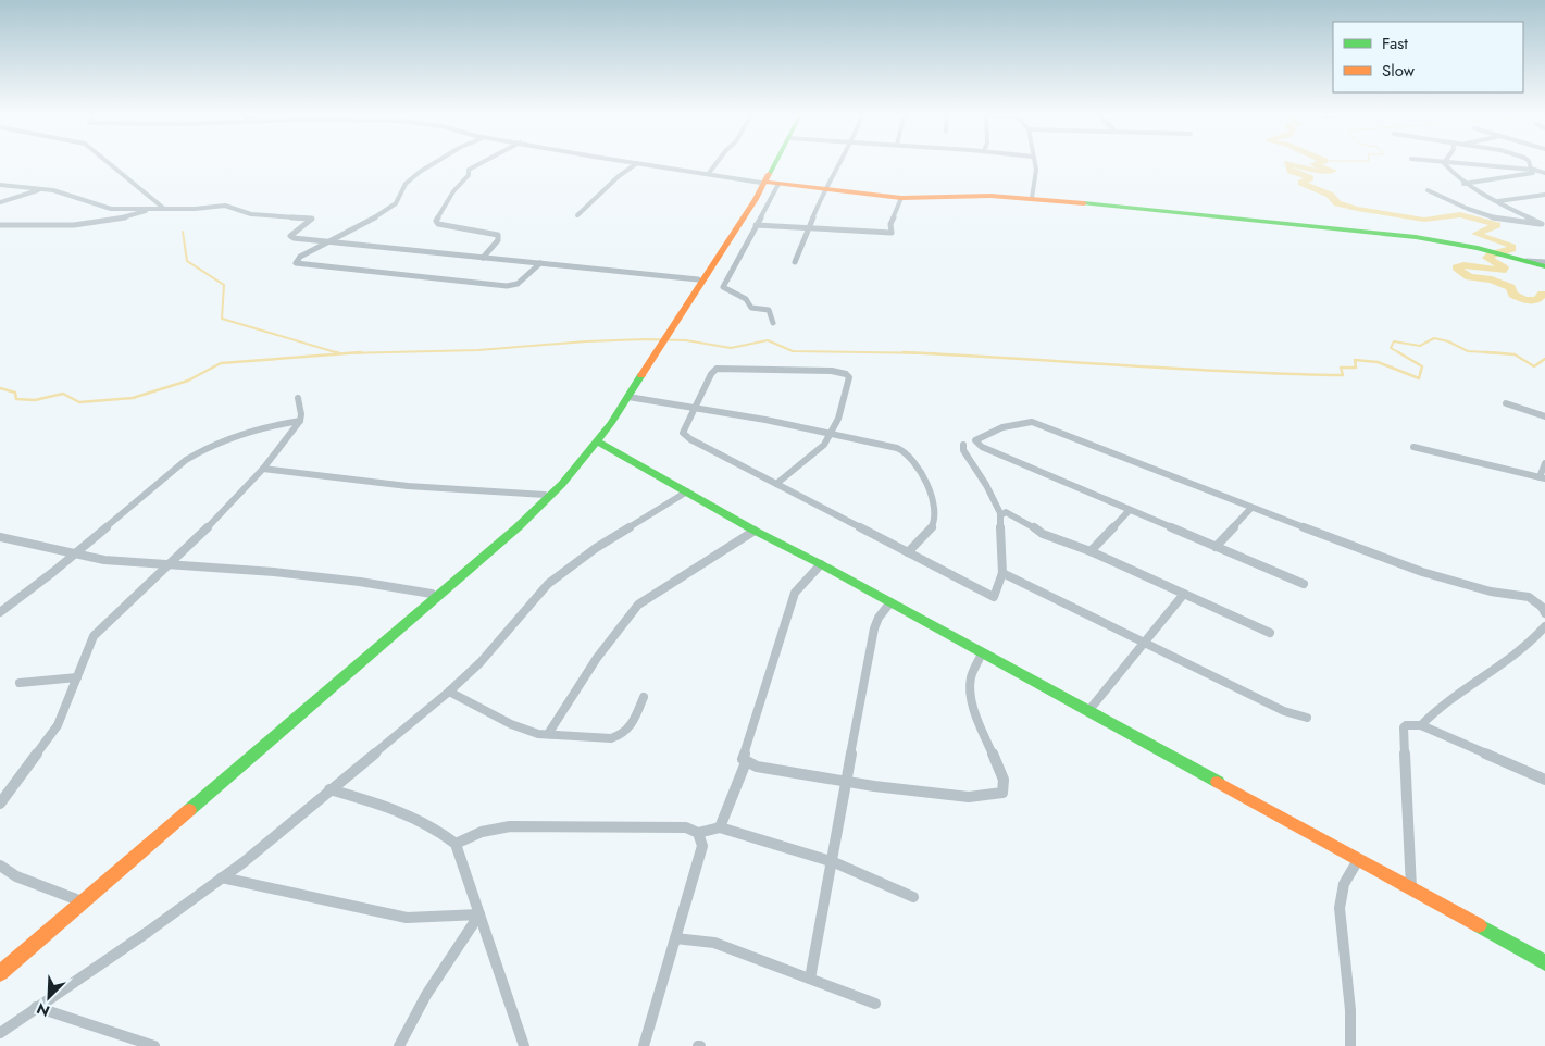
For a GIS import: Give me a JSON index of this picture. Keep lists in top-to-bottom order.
{
  "legend": ["Fast", "Slow"],
  "north": "bottom left"
}
